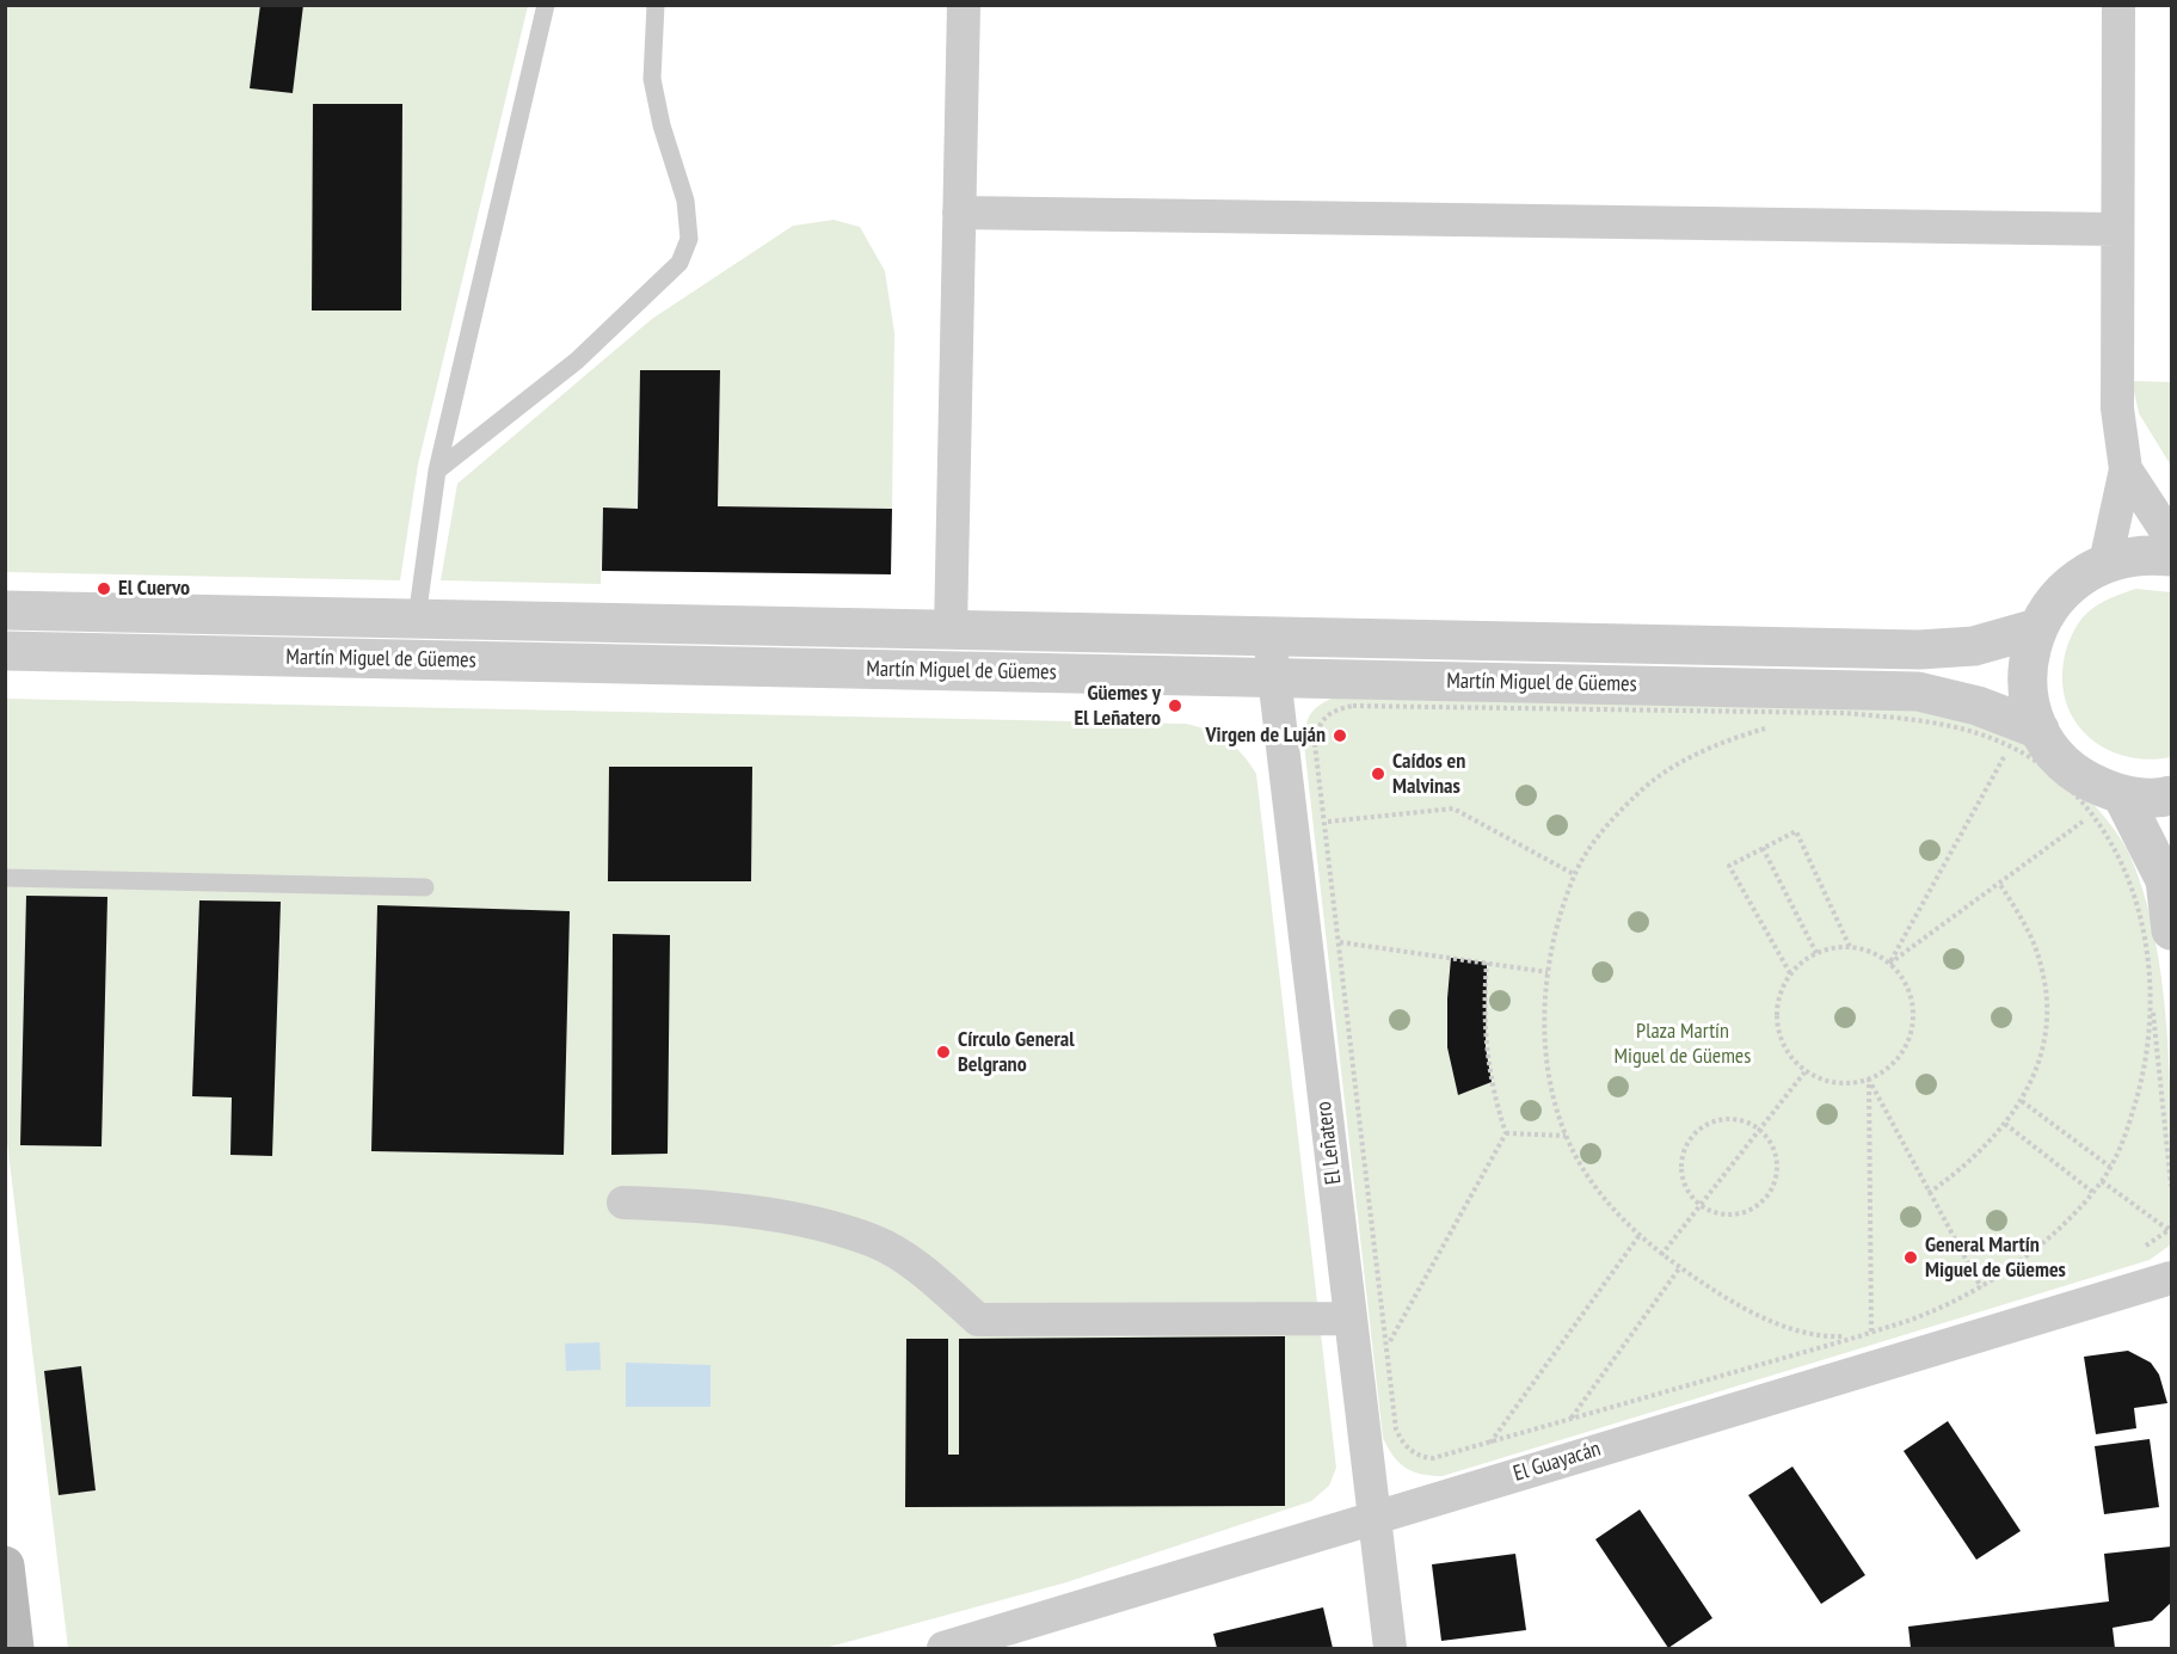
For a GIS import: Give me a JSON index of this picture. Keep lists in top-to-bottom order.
{
  "streets": {
    "street": ["Martín Miguel de Güemes", "El Leñatero", "El Guayacán"]
  },
  "crossings": [
    ["Martín Miguel de Güemes", "El Leñatero"],
    ["El Leñatero", "El Guayacán"]
  ],
  "parks": ["Plaza Martín Miguel de Güemes"],
  "places": [
    "El Cuervo",
    "Güemes y El Leñatero",
    "Virgen de Luján",
    "Caídos en Malvinas",
    "Círculo General Belgrano",
    "General Martín Miguel de Güemes"
  ]
}
